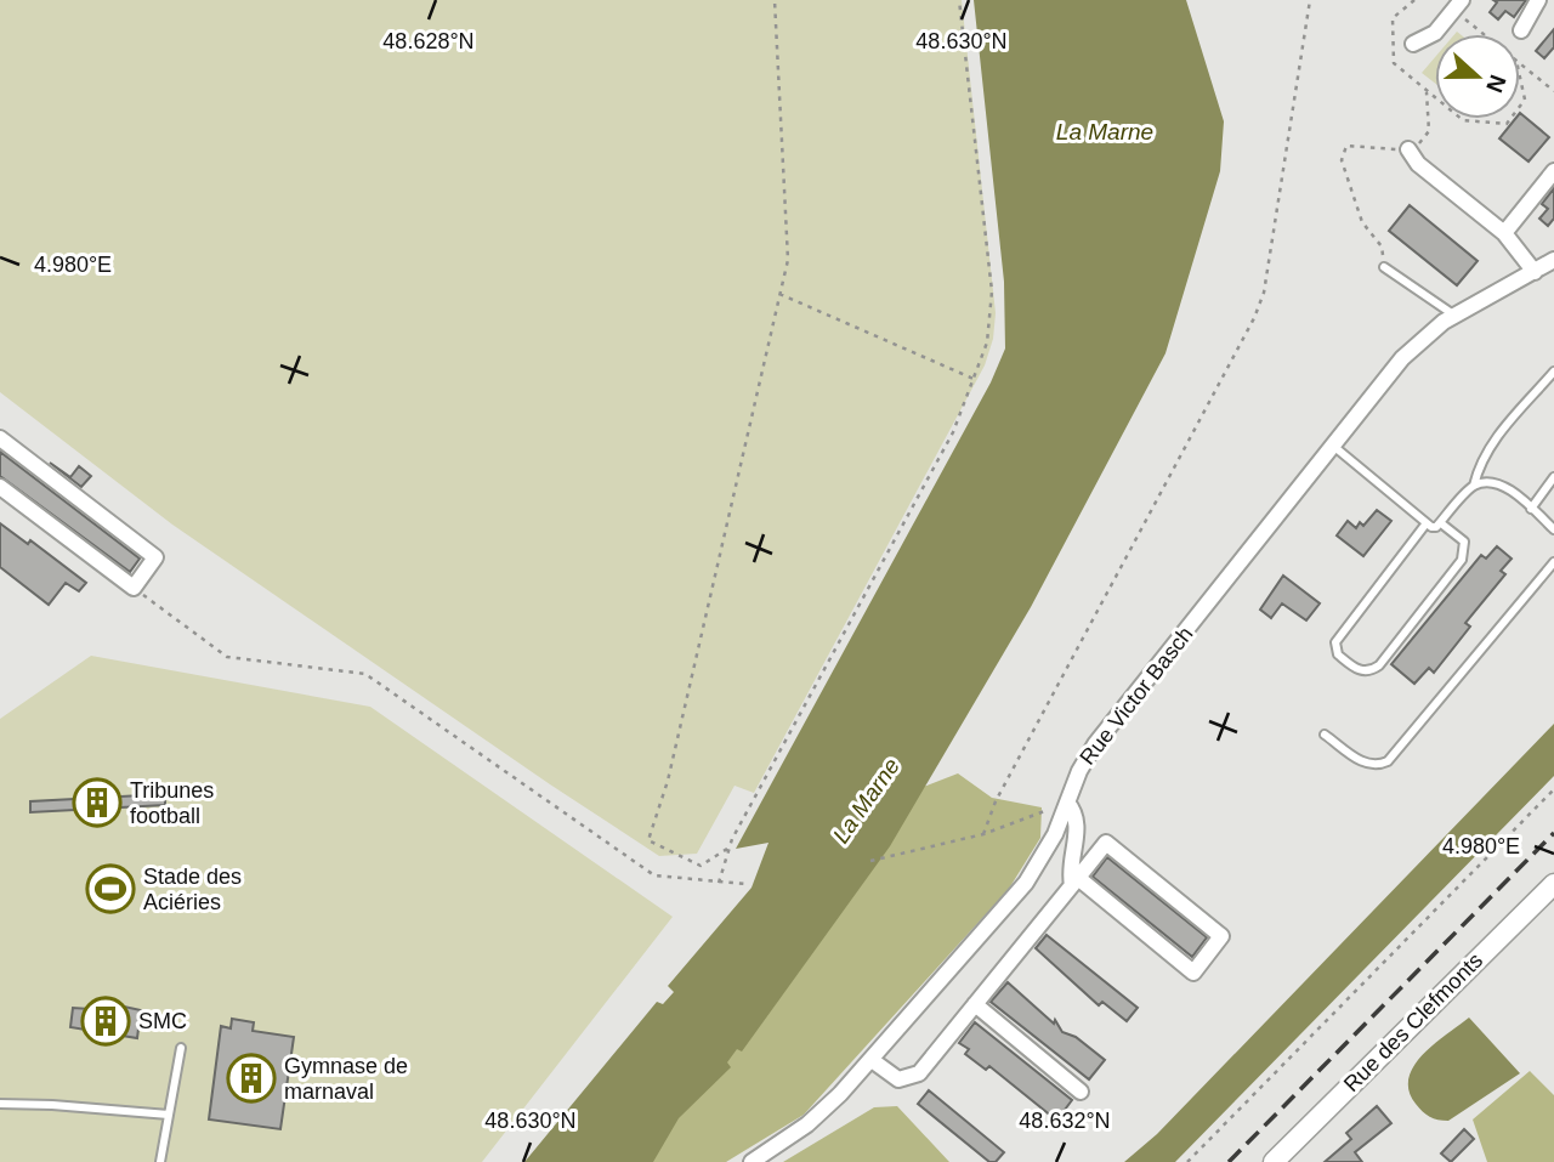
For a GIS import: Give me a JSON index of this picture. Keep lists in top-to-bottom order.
{
  "streets": {
    "street": ["Rue Victor Basch", "Rue des Clefmonts"]
  },
  "water": ["La Marne"],
  "places": {
    "building": ["Tribunes football", "SMC", "Gymnase de marnaval"],
    "sports": ["Stade des Aciéries"]
  },
  "north": "right",
  "coordinates": [
    "48.628°N",
    "48.630°N",
    "4.980°E",
    "48.632°N"
  ]
}
